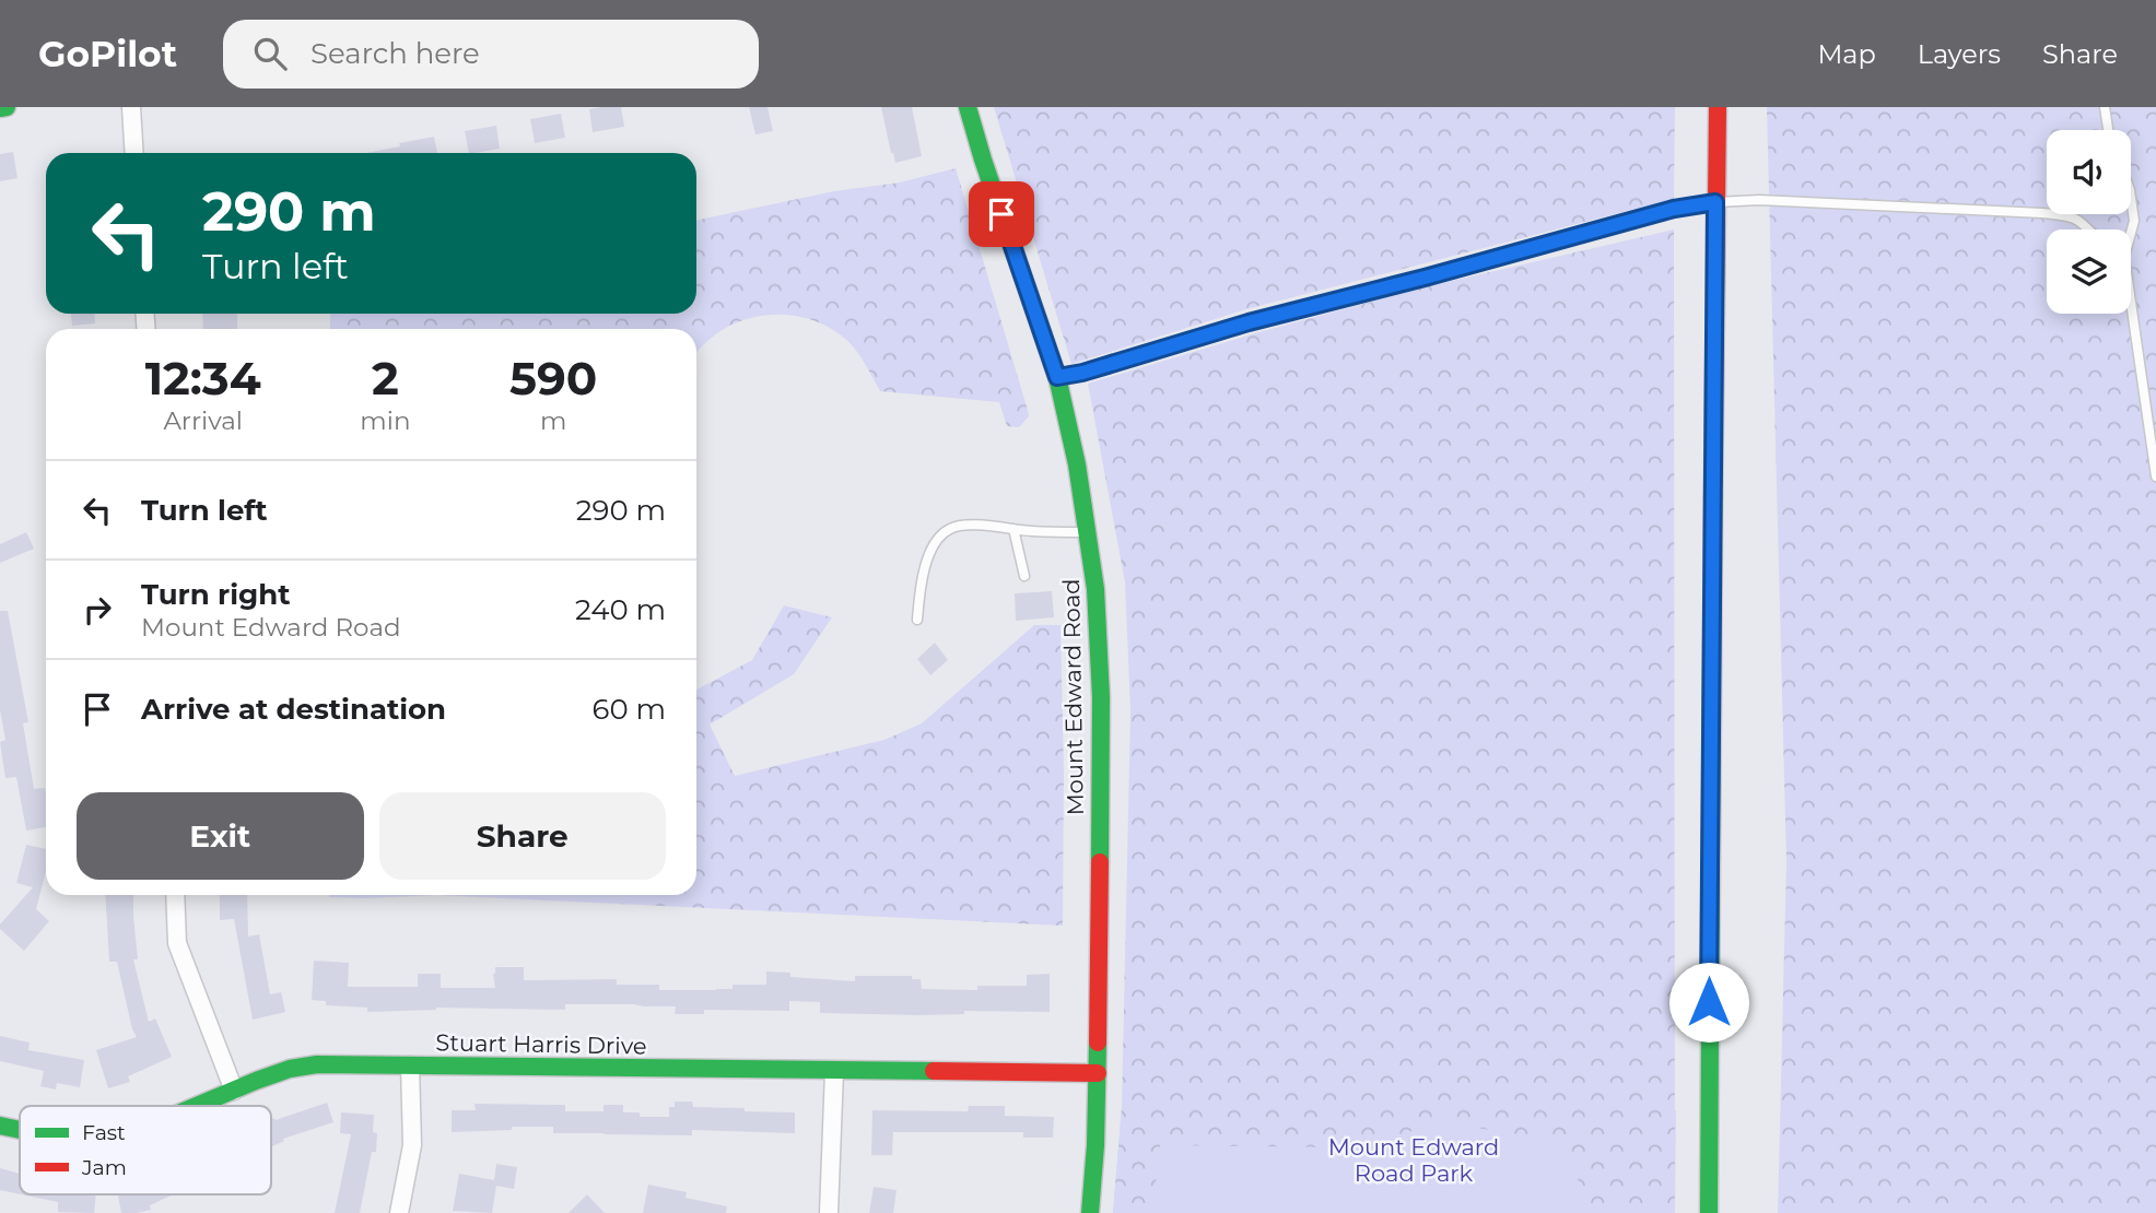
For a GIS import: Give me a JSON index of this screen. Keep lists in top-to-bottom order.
{
  "streets": {
    "street": ["Mount Edward Road", "Stuart Harris Drive"]
  },
  "crossings": [
    ["Mount Edward Road", "Stuart Harris Drive"]
  ],
  "parks": ["Mount Edward Road Park"],
  "legend": ["Fast", "Jam"],
  "page": {
    "header": "GoPilot",
    "search": "Search here",
    "nav": ["Map", "Layers", "Share"],
    "turn": ["290 m", "Turn left"],
    "eta": [
      "12:34",
      "Arrival",
      "2",
      "min",
      "590",
      "m"
    ],
    "list": [
      {
        "name": "Turn left",
        "value": "290 m"
      },
      {
        "name": "Turn right",
        "note": "Mount Edward Road",
        "value": "240 m"
      },
      {
        "name": "Arrive at destination",
        "value": "60 m"
      }
    ],
    "buttons": ["Exit", "Share"]
  }
}
